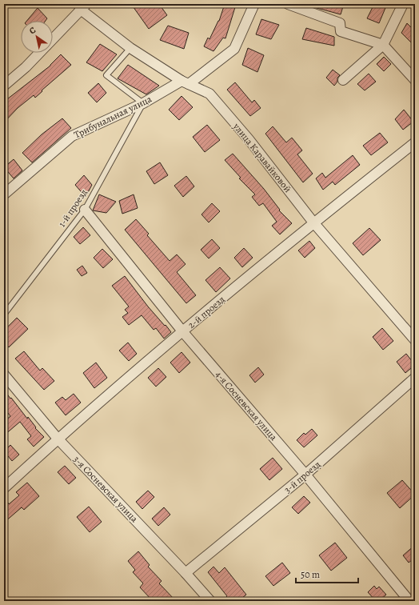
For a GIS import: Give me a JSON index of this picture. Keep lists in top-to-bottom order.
{
  "streets": {
    "street": [
      "Трибунальная улица",
      "улица Каравайковой",
      "2-й проезд",
      "4-я Сосневская улица",
      "3-й проезд",
      "3-я Сосневская улица"
    ],
    "lane": ["1-й проезд"]
  },
  "crossings": [
    ["Трибунальная улица", "улица Каравайковой"],
    ["Трибунальная улица", "1-й проезд"],
    ["улица Каравайковой", "2-й проезд"],
    ["1-й проезд", "4-я Сосневская улица"],
    ["2-й проезд", "4-я Сосневская улица"],
    ["2-й проезд", "3-я Сосневская улица"],
    ["4-я Сосневская улица", "3-й проезд"],
    ["3-й проезд", "3-я Сосневская улица"]
  ],
  "scale_bar": "50 m",
  "north": "top left"
}
